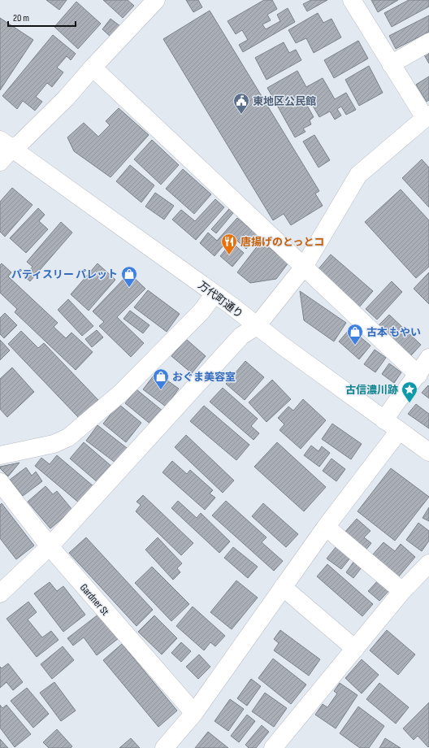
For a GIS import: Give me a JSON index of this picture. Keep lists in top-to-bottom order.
{
  "streets": {
    "street": ["万代町通り", "Gardner St"]
  },
  "places": {
    "public building": ["東地区公民館"],
    "restaurant": ["唐揚げのとっとコ"],
    "shop": ["パティスリー パレット", "古本 もやい", "おぐま美容室"],
    "place": ["古信濃川跡"]
  },
  "scale_bar": "20 m"
}
